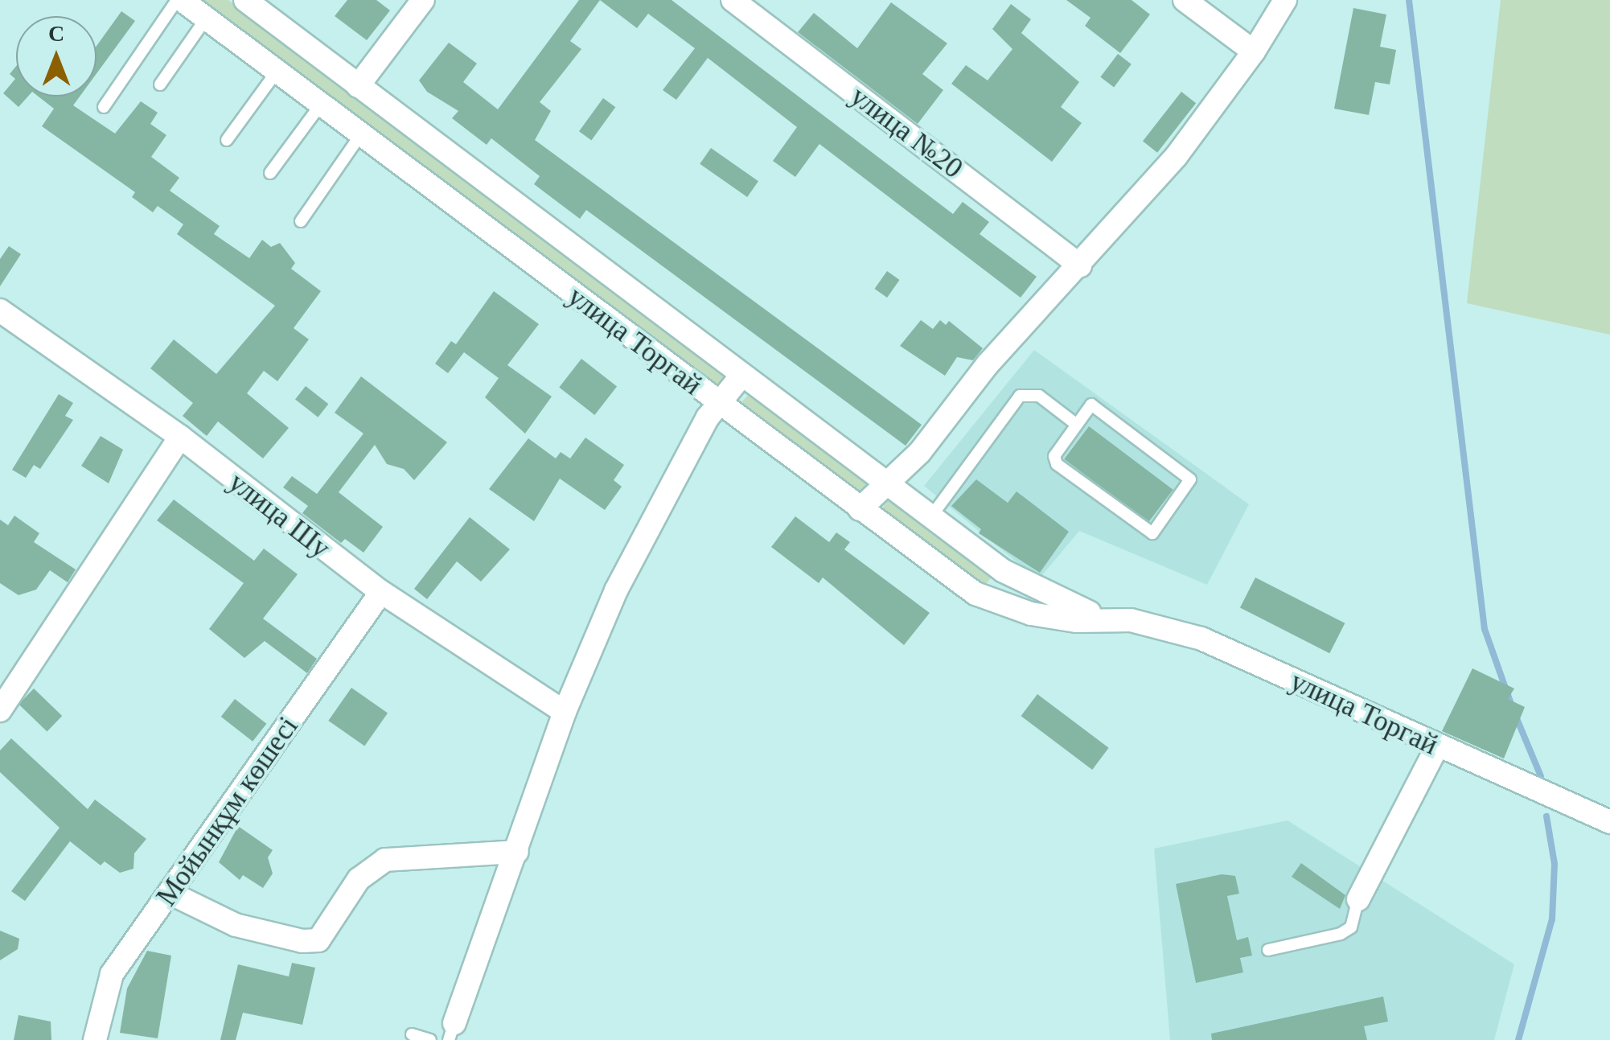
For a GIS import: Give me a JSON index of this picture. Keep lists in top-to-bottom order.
{
  "streets": {
    "street": [
      "улица №20",
      "улица Торгай",
      "улица Шу",
      "Мойынқұм көшесі"
    ]
  },
  "crossings": [
    ["улица Шу", "Мойынқұм көшесі"]
  ],
  "north": "top"
}
